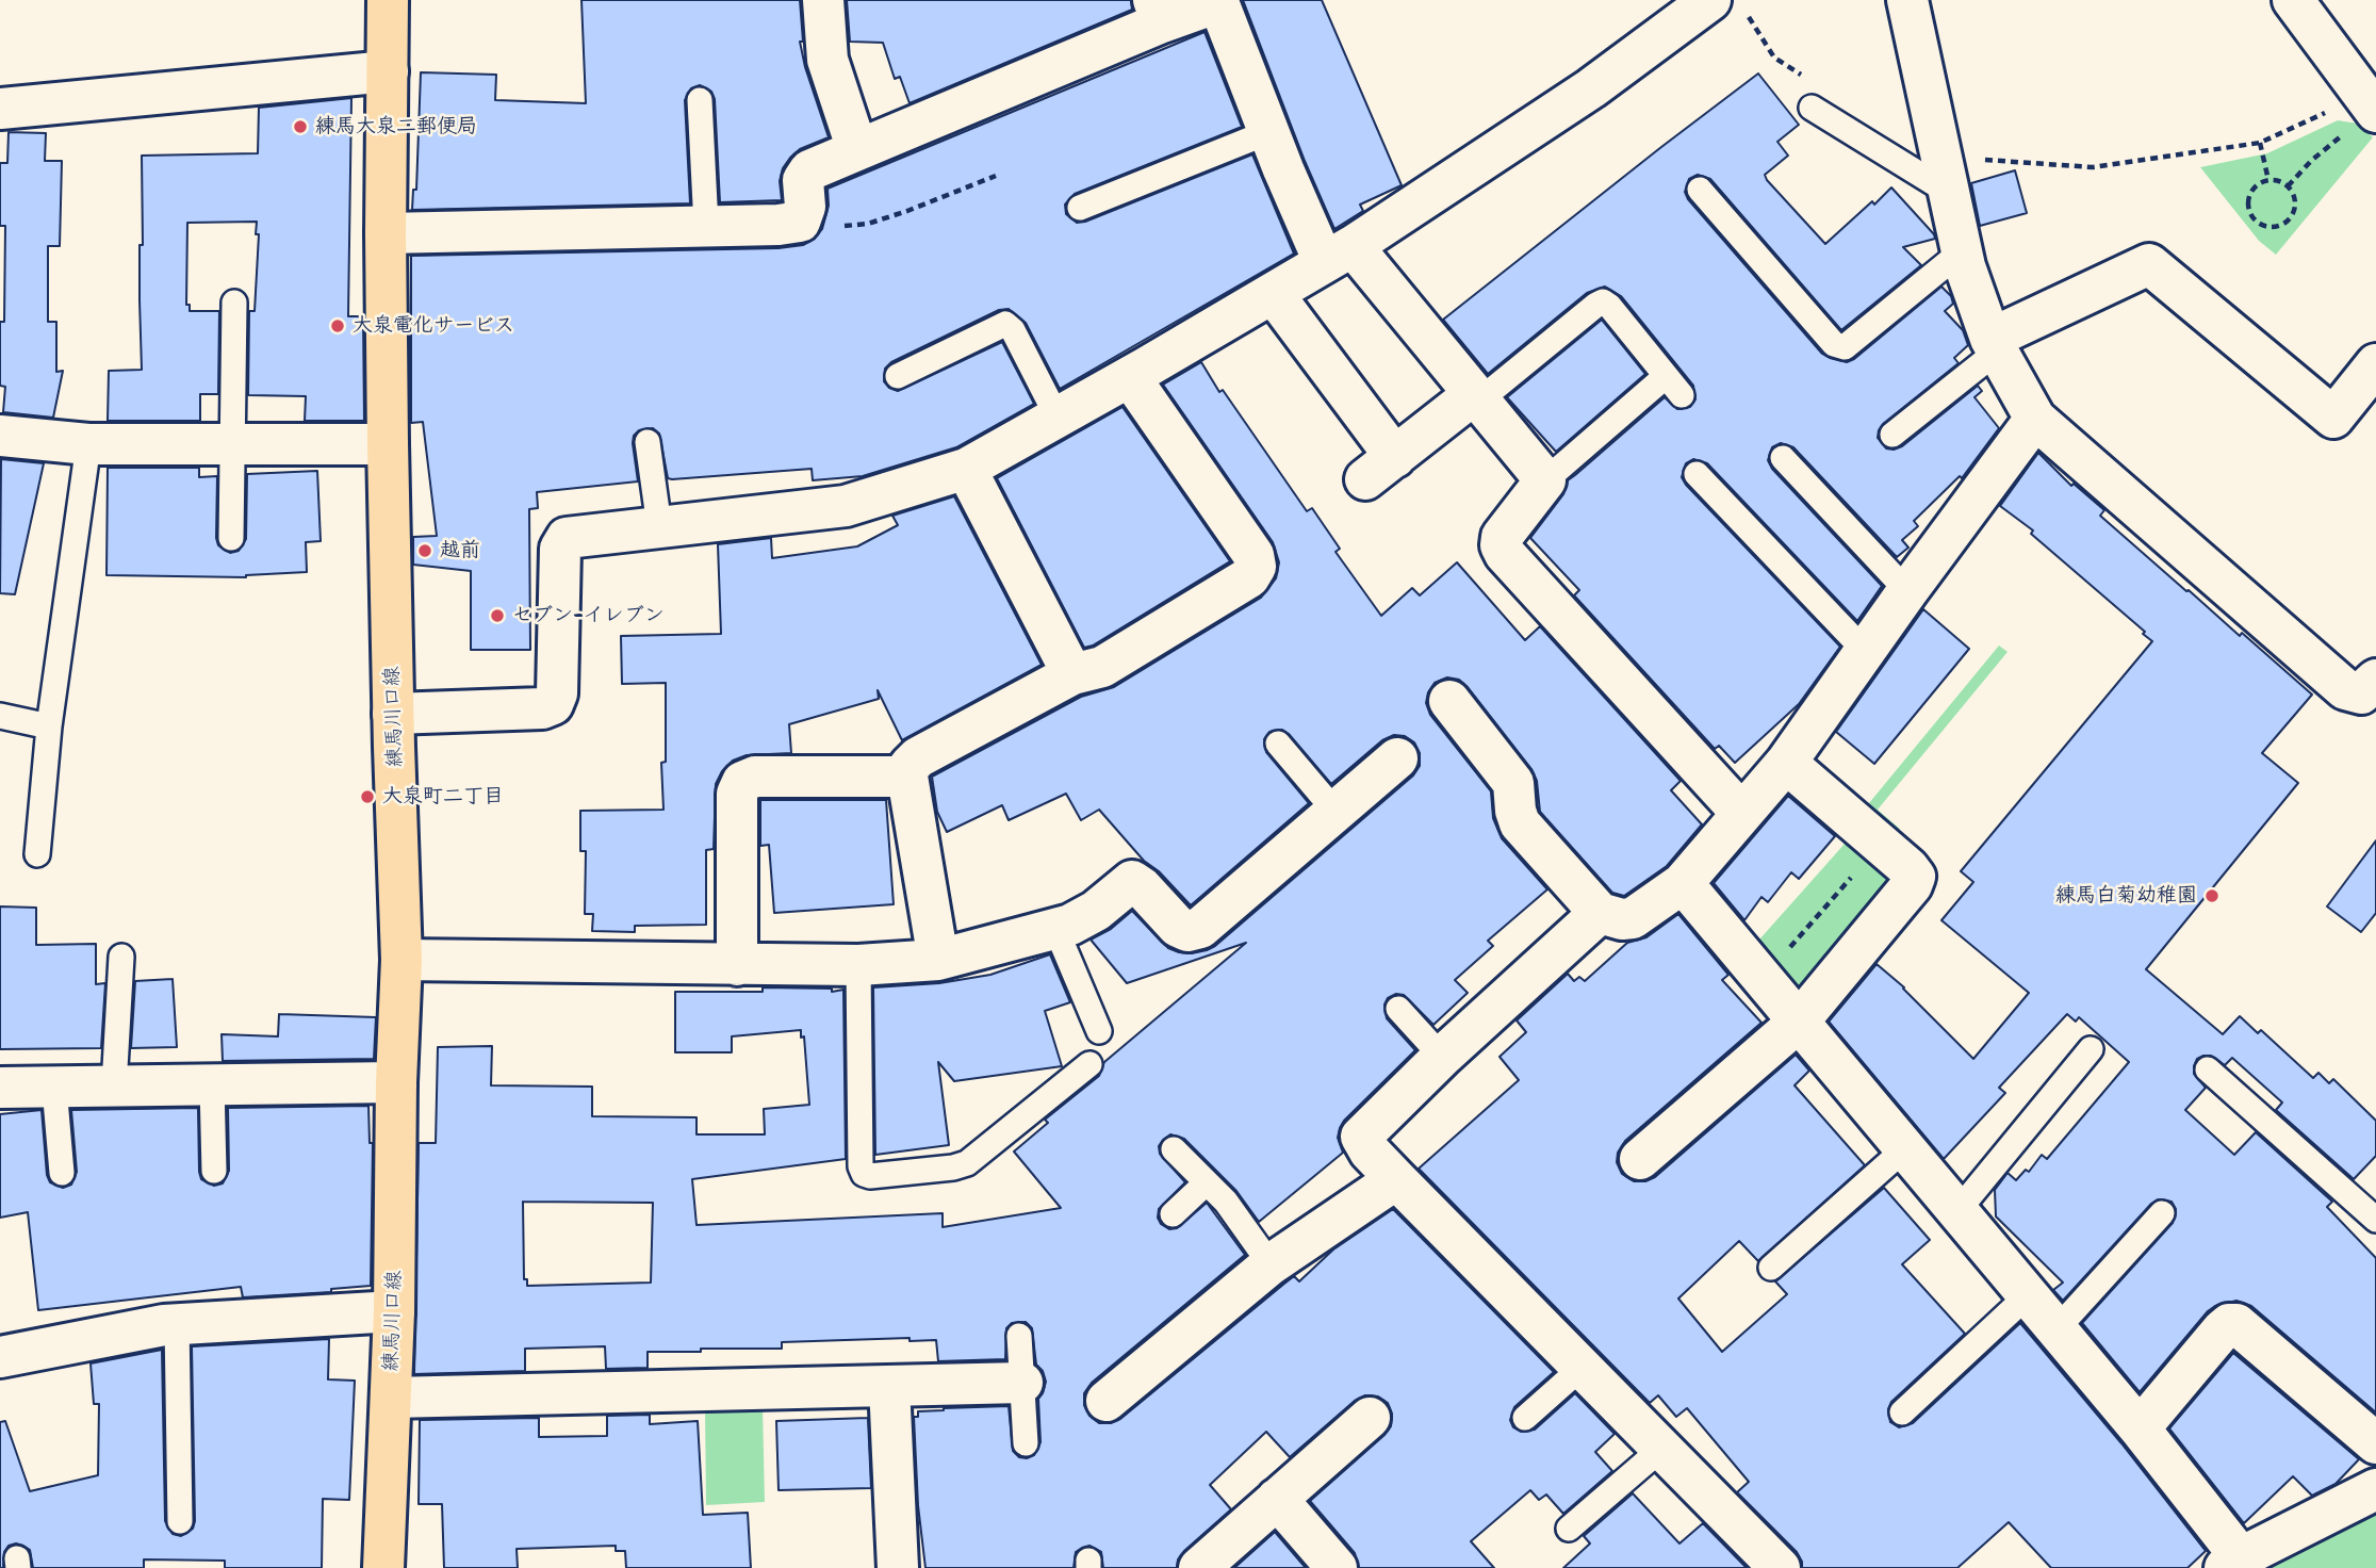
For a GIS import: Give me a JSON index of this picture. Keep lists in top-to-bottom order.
{
  "streets": {
    "main road": ["練馬川口線"]
  },
  "places": [
    "練馬大泉二郵便局",
    "大泉電化サービス",
    "越前",
    "セブン-イレブン",
    "大泉町二丁目",
    "練馬白菊幼稚園"
  ]
}
